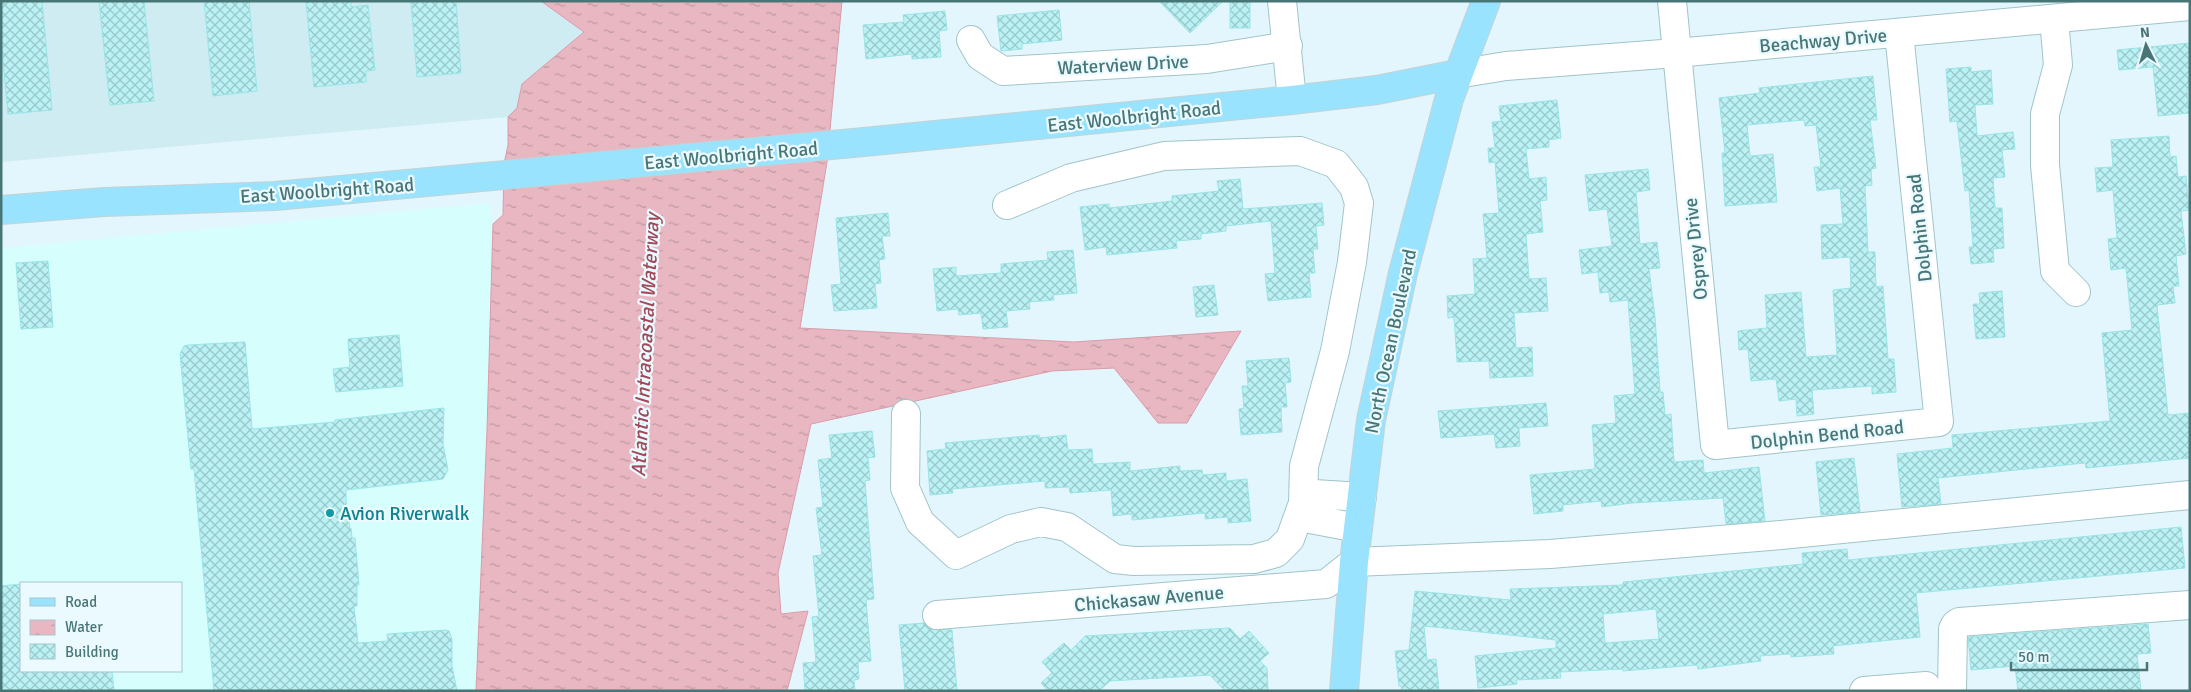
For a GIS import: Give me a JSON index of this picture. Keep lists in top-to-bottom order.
{
  "streets": {
    "main road": ["East Woolbright Road", "North Ocean Boulevard"],
    "street": [
      "Beachway Drive",
      "Waterview Drive",
      "Dolphin Road",
      "Osprey Drive",
      "Dolphin Bend Road",
      "Chickasaw Avenue"
    ]
  },
  "crossings": [
    ["Beachway Drive", "East Woolbright Road"],
    ["Beachway Drive", "Dolphin Road"],
    ["Beachway Drive", "Osprey Drive"],
    ["Beachway Drive", "North Ocean Boulevard"],
    ["East Woolbright Road", "North Ocean Boulevard"],
    ["Dolphin Road", "Dolphin Bend Road"],
    ["Osprey Drive", "Dolphin Bend Road"],
    ["North Ocean Boulevard", "Chickasaw Avenue"]
  ],
  "water": ["Atlantic Intracoastal Waterway"],
  "places": ["Avion Riverwalk"],
  "legend": ["Road", "Water", "Building"],
  "scale_bar": "50 m",
  "north": "top"
}
